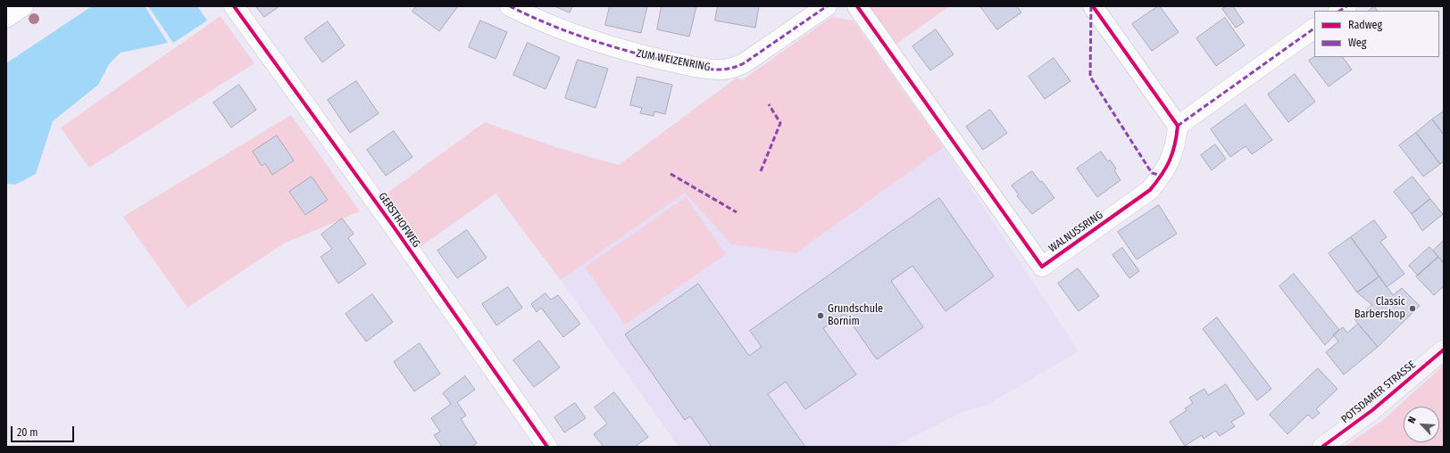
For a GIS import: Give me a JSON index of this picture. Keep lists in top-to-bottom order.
{
  "streets": {
    "main road": ["POTSDAMER STRASSE"],
    "street": ["ZUM WEIZENRING", "GERSTHOFWEG", "WALNUSSRING"]
  },
  "places": ["Classic Barbershop", "Grundschule Bornim"],
  "legend": ["Radweg", "Weg"],
  "scale_bar": "20 m",
  "north": "top left"
}
